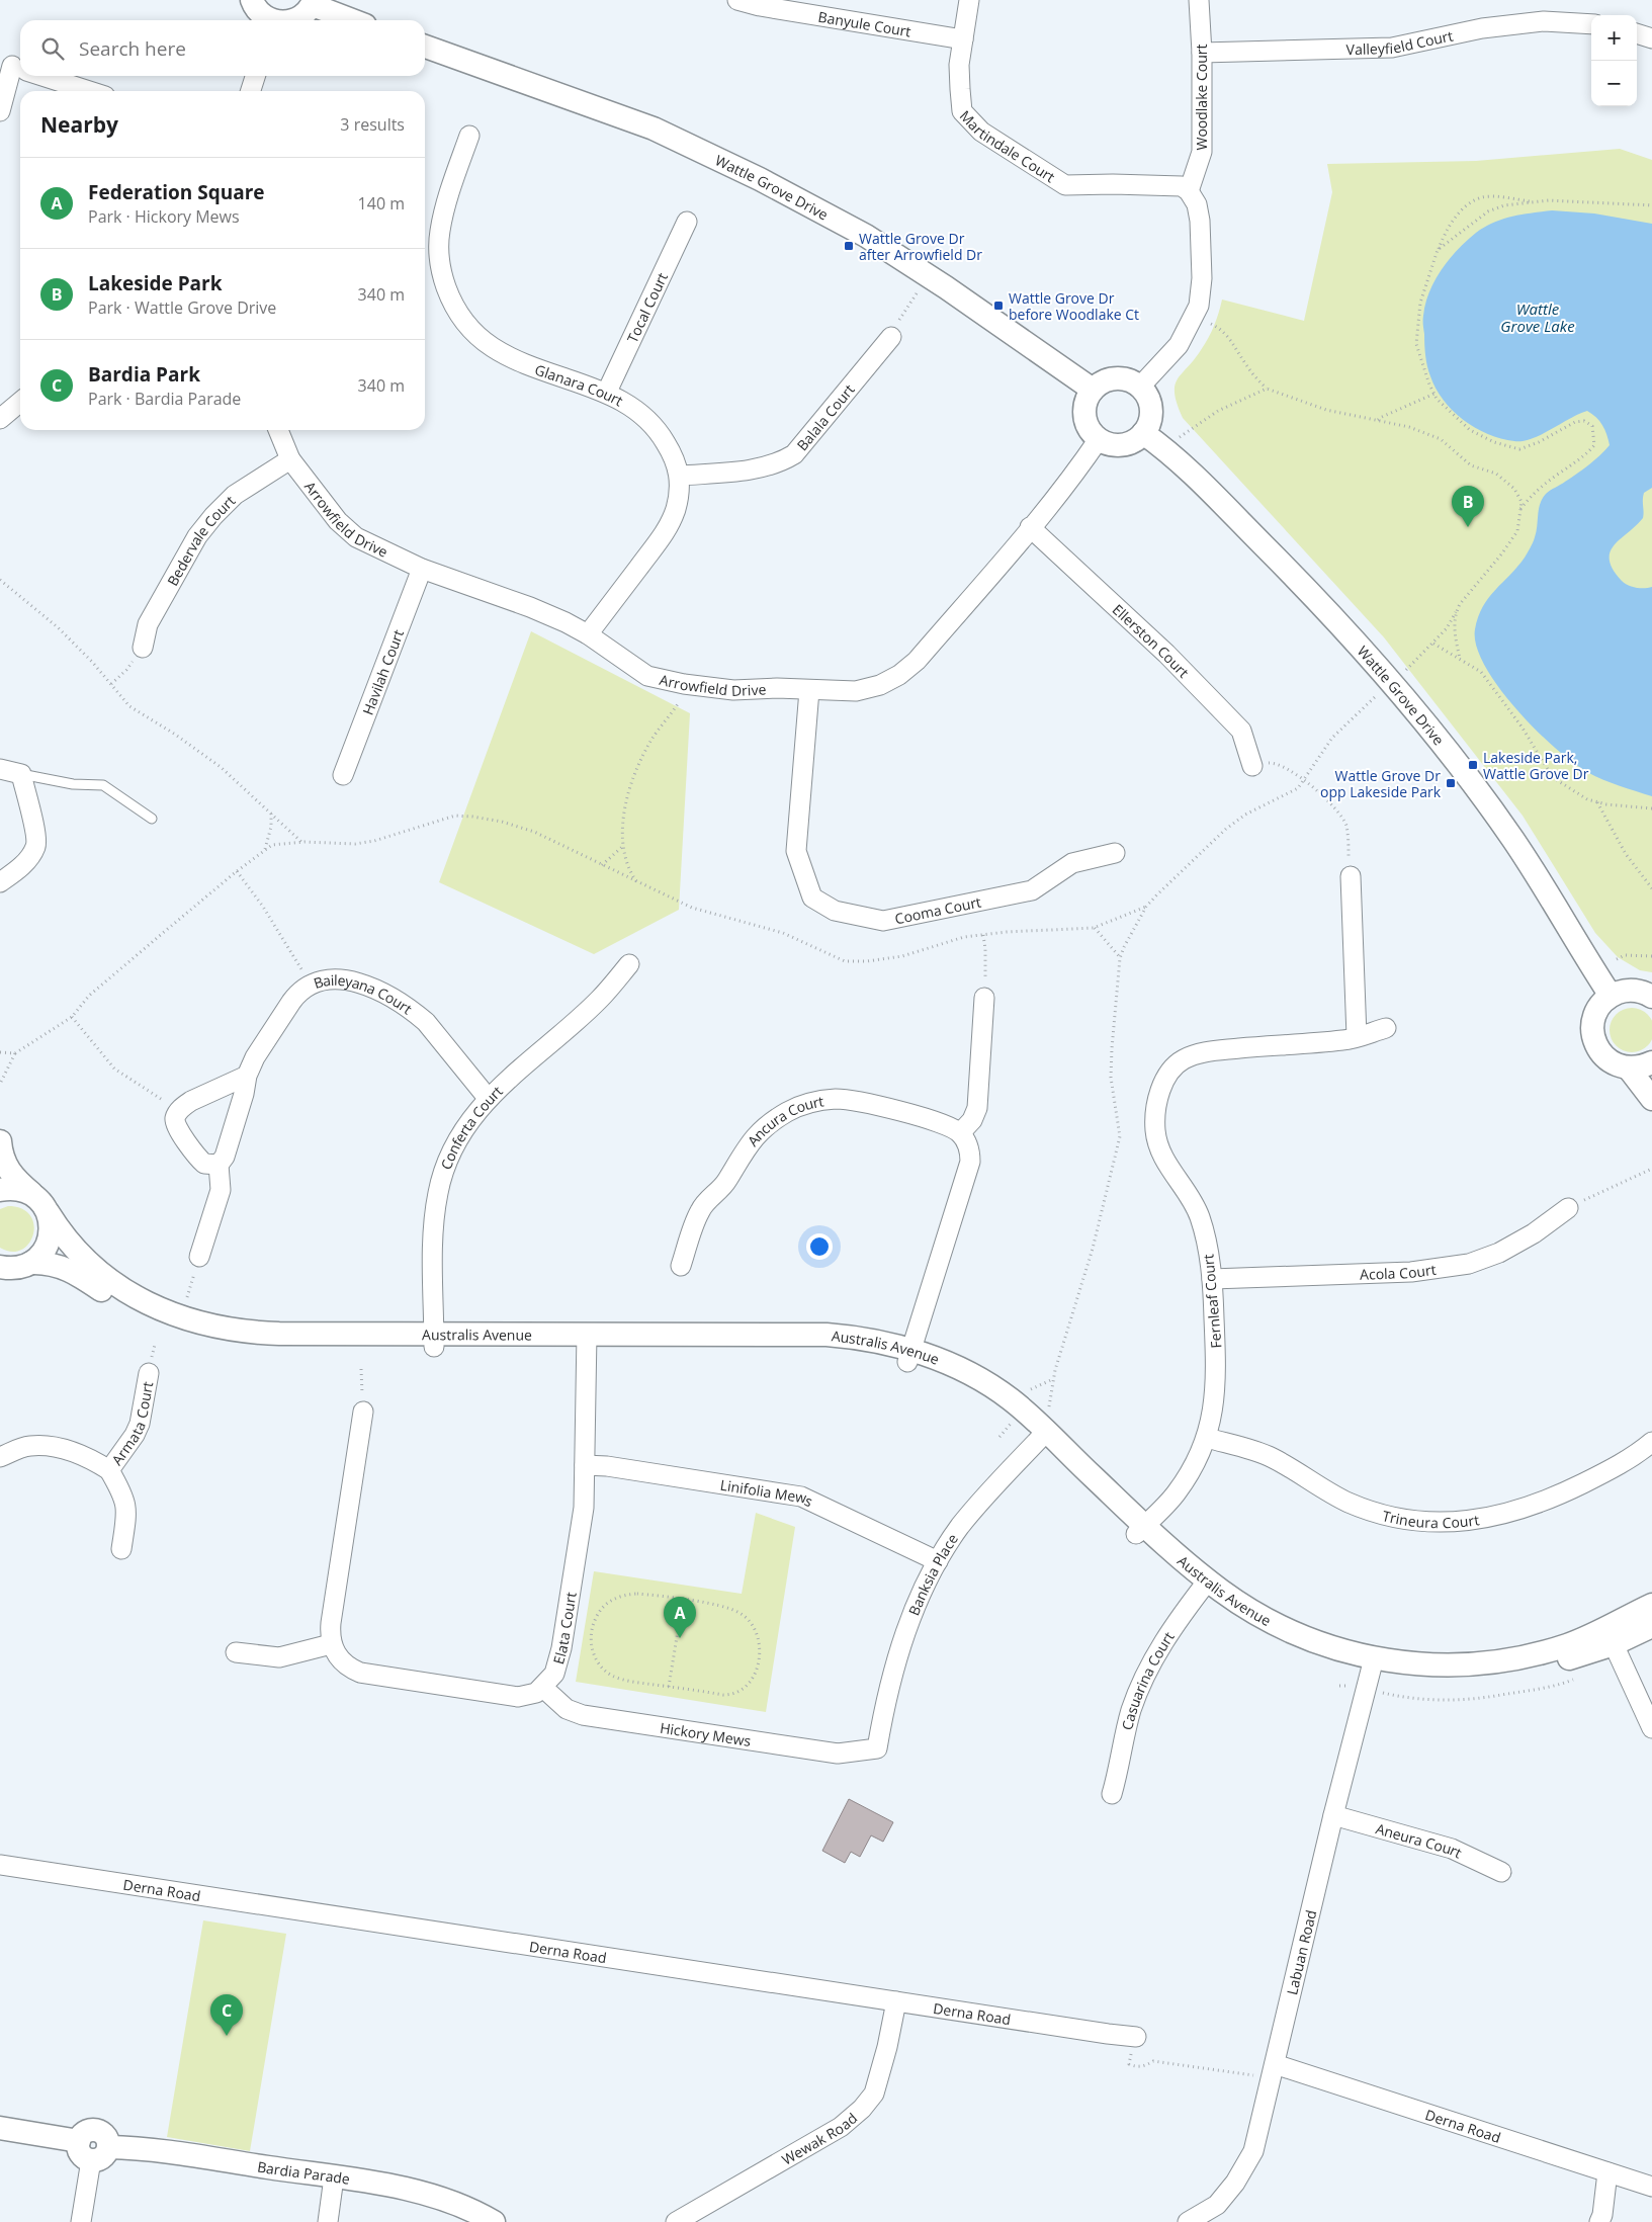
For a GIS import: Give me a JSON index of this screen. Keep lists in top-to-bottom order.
{
  "streets": {
    "street": [
      "Banyule Court",
      "Valleyfield Court",
      "Woodlake Court",
      "Martindale Court",
      "Wattle Grove Drive",
      "Tocal Court",
      "Glanara Court",
      "Balala Court",
      "Arrowfield Drive",
      "Bedervale Court",
      "Ellerston Court",
      "Havilah Court",
      "Cooma Court",
      "Baileyana Court",
      "Ancura Court",
      "Conferta Court",
      "Acola Court",
      "Fernleaf Court",
      "Australis Avenue",
      "Armata Court",
      "Linifolia Mews",
      "Trineura Court",
      "Banksia Place",
      "Elata Court",
      "Casuarina Court",
      "Hickory Mews",
      "Aneura Court",
      "Derna Road",
      "Labuan Road",
      "Wewak Road",
      "Bardia Parade"
    ]
  },
  "crossings": [
    ["Banyule Court", "Martindale Court"],
    ["Valleyfield Court", "Woodlake Court"],
    ["Woodlake Court", "Martindale Court"],
    ["Wattle Grove Drive", "Arrowfield Drive"],
    ["Tocal Court", "Glanara Court"],
    ["Glanara Court", "Balala Court"],
    ["Glanara Court", "Arrowfield Drive"],
    ["Arrowfield Drive", "Bedervale Court"],
    ["Arrowfield Drive", "Ellerston Court"],
    ["Arrowfield Drive", "Havilah Court"],
    ["Arrowfield Drive", "Cooma Court"],
    ["Baileyana Court", "Conferta Court"],
    ["Conferta Court", "Australis Avenue"],
    ["Acola Court", "Fernleaf Court"],
    ["Fernleaf Court", "Australis Avenue"],
    ["Fernleaf Court", "Trineura Court"],
    ["Australis Avenue", "Banksia Place"],
    ["Australis Avenue", "Elata Court"],
    ["Australis Avenue", "Casuarina Court"],
    ["Australis Avenue", "Labuan Road"],
    ["Linifolia Mews", "Banksia Place"],
    ["Linifolia Mews", "Elata Court"],
    ["Banksia Place", "Hickory Mews"],
    ["Elata Court", "Hickory Mews"],
    ["Aneura Court", "Labuan Road"],
    ["Derna Road", "Labuan Road"],
    ["Derna Road", "Wewak Road"]
  ],
  "water": ["Wattle Grove Lake"],
  "places": {
    "transit": [
      "Wattle Grove Dr after Arrowfield Dr",
      "Wattle Grove Dr before Woodlake Ct",
      "Lakeside Park, Wattle Grove Dr",
      "Wattle Grove Dr opp Lakeside Park"
    ]
  },
  "page": {
    "map_buttons": ["+", "−"],
    "search": "Search here",
    "heading": ["Nearby", "3 results"],
    "list": [
      {
        "mark": "A",
        "name": "Federation Square",
        "note": "Park · Hickory Mews",
        "value": "140 m"
      },
      {
        "mark": "B",
        "name": "Lakeside Park",
        "note": "Park · Wattle Grove Drive",
        "value": "340 m"
      },
      {
        "mark": "C",
        "name": "Bardia Park",
        "note": "Park · Bardia Parade",
        "value": "340 m"
      }
    ],
    "pins": ["B", "A", "C"]
  }
}
